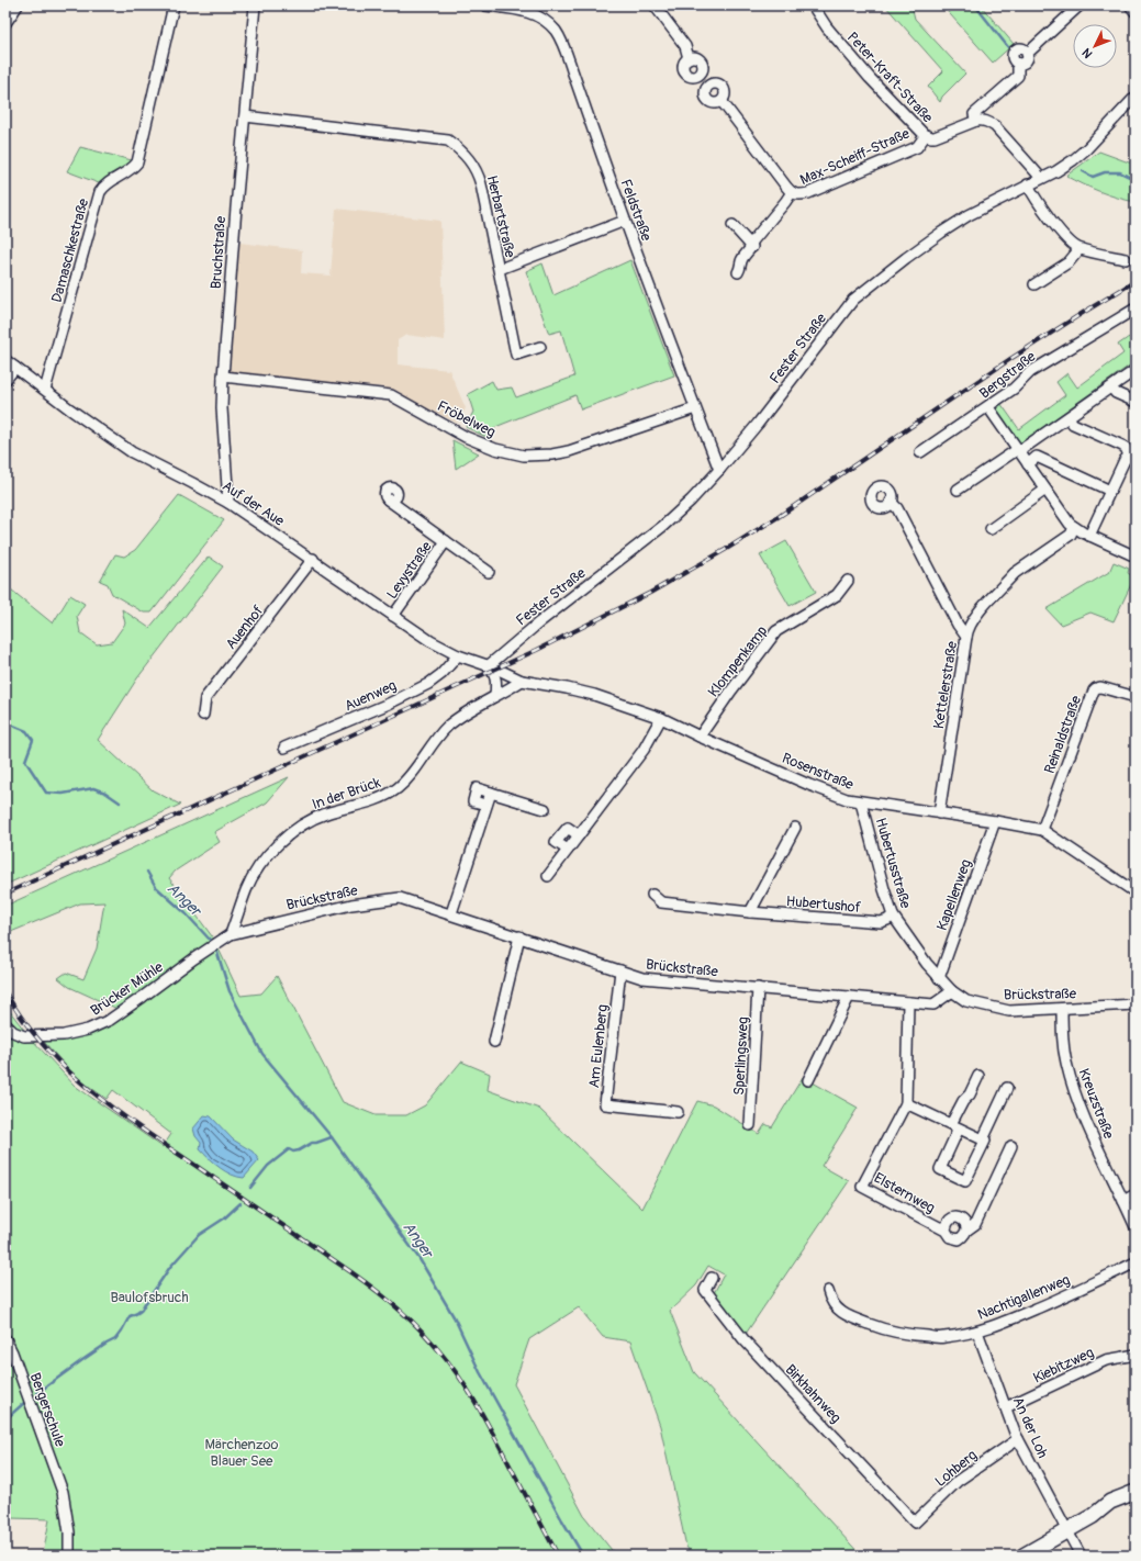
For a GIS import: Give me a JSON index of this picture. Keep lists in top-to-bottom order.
{
  "streets": {
    "street": [
      "Peter-Kraft-Straße",
      "Max-Scheiff-Straße",
      "Feldstraße",
      "Herbartstraße",
      "Damaschkestraße",
      "Bruchstraße",
      "Fester Straße",
      "Bergstraße",
      "Fröbelweg",
      "Auf der Aue",
      "Levystraße",
      "Auenhof",
      "Klompenkamp",
      "Kettelerstraße",
      "Auenweg",
      "Reinaldstraße",
      "Rosenstraße",
      "In der Brück",
      "Hubertusstraße",
      "Kapellenweg",
      "Brückstraße",
      "Hubertushof",
      "Brücker Mühle",
      "Am Eulenberg",
      "Sperlingsweg",
      "Kreuzstraße",
      "Elsternweg",
      "Nachtigallenweg",
      "Kiebitzweg",
      "Birkhahnweg",
      "Bergerschule",
      "An der Loh",
      "Lohberg"
    ]
  },
  "crossings": [
    ["Peter-Kraft-Straße", "Max-Scheiff-Straße"],
    ["Feldstraße", "Fester Straße"],
    ["Feldstraße", "Fröbelweg"],
    ["Herbartstraße", "Bruchstraße"],
    ["Damaschkestraße", "Auf der Aue"],
    ["Bruchstraße", "Fröbelweg"],
    ["Bruchstraße", "Auf der Aue"],
    ["Fester Straße", "Auf der Aue"],
    ["Fester Straße", "Rosenstraße"],
    ["Auf der Aue", "Levystraße"],
    ["Auf der Aue", "Auenhof"],
    ["Auf der Aue", "Auenweg"],
    ["Auf der Aue", "Rosenstraße"],
    ["Klompenkamp", "Rosenstraße"],
    ["Kettelerstraße", "Rosenstraße"],
    ["Reinaldstraße", "Rosenstraße"],
    ["Rosenstraße", "In der Brück"],
    ["Rosenstraße", "Hubertusstraße"],
    ["Rosenstraße", "Kapellenweg"],
    ["In der Brück", "Brückstraße"],
    ["In der Brück", "Brücker Mühle"],
    ["Hubertusstraße", "Kapellenweg"],
    ["Hubertusstraße", "Brückstraße"],
    ["Hubertusstraße", "Hubertushof"],
    ["Brückstraße", "Brücker Mühle"],
    ["Brückstraße", "Am Eulenberg"],
    ["Brückstraße", "Sperlingsweg"],
    ["Brückstraße", "Kreuzstraße"],
    ["Brückstraße", "Elsternweg"],
    ["Nachtigallenweg", "An der Loh"],
    ["Kiebitzweg", "An der Loh"],
    ["Birkhahnweg", "Lohberg"],
    ["An der Loh", "Lohberg"]
  ],
  "water": ["Anger"],
  "parks": ["Baulofsbruch", "Märchenzoo Blauer See"],
  "north": "bottom left"
}
